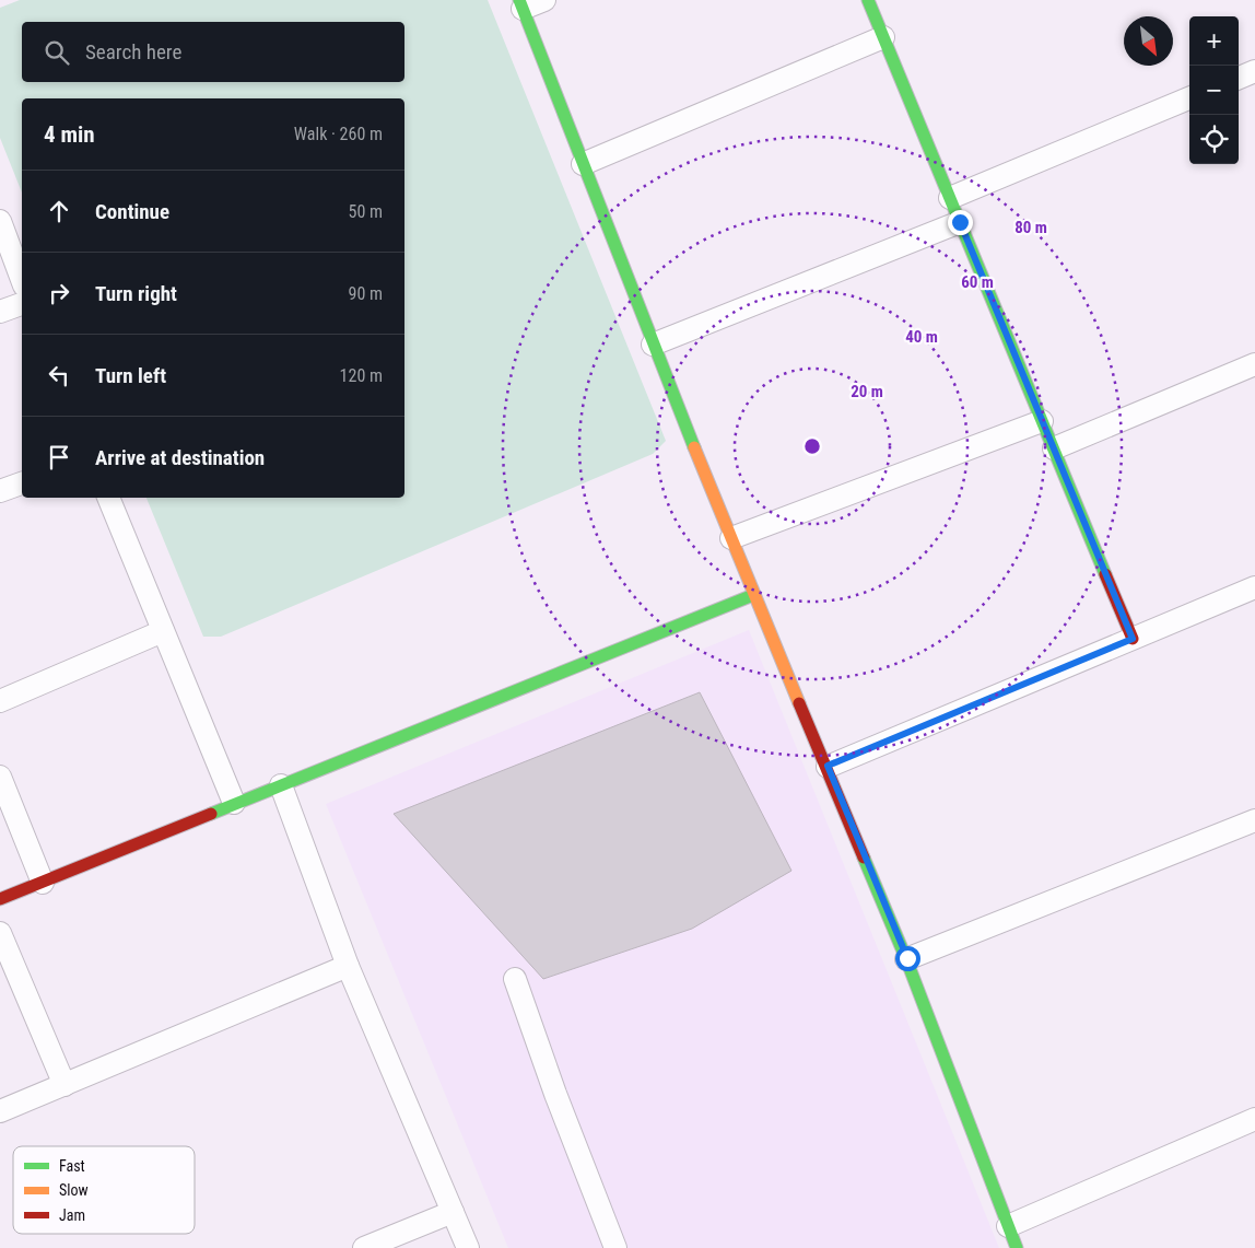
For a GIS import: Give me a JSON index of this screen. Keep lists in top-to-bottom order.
{
  "legend": ["Fast", "Slow", "Jam"],
  "north": "bottom right",
  "page": {
    "map_buttons": ["+", "−"],
    "search": "Search here",
    "heading": ["4 min", "Walk · 260 m"],
    "list": [
      ["Continue", "50 m"],
      ["Turn right", "90 m"],
      ["Turn left", "120 m"],
      "Arrive at destination"
    ]
  },
  "rings": [
    "80 m",
    "60 m",
    "40 m",
    "20 m"
  ]
}
